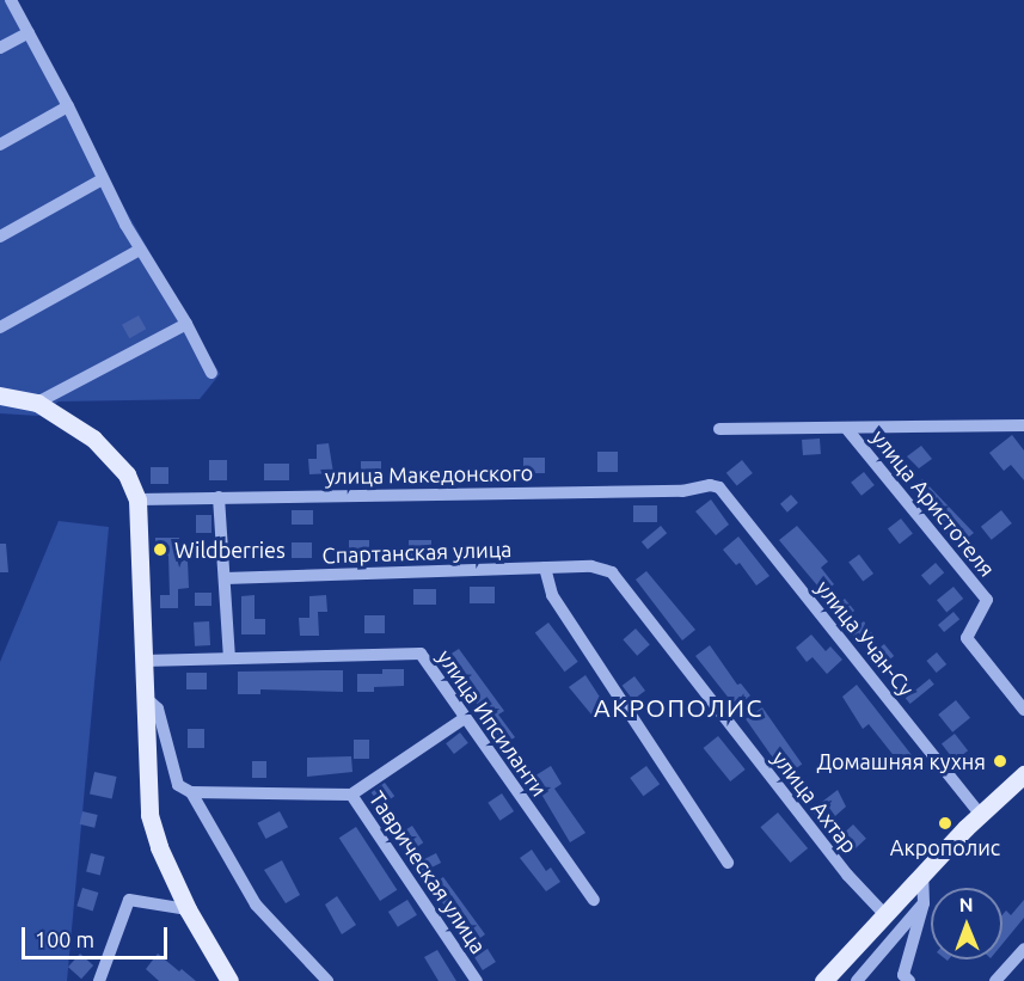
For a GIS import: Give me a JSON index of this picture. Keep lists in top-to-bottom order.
{
  "streets": {
    "street": [
      "улица Македонского",
      "улица Аристотеля",
      "Спартанская улица",
      "улица Учан-Су",
      "улица Ипсиланти",
      "улица Ахтар",
      "Таврическая улица"
    ]
  },
  "crossings": [
    ["улица Македонского", "улица Учан-Су"],
    ["Спартанская улица", "улица Ахтар"]
  ],
  "districts": ["АКРОПОЛИС"],
  "places": ["Wildberries", "Домашняя кухня", "Акрополис"],
  "scale_bar": "100 m",
  "north": "top"
}
